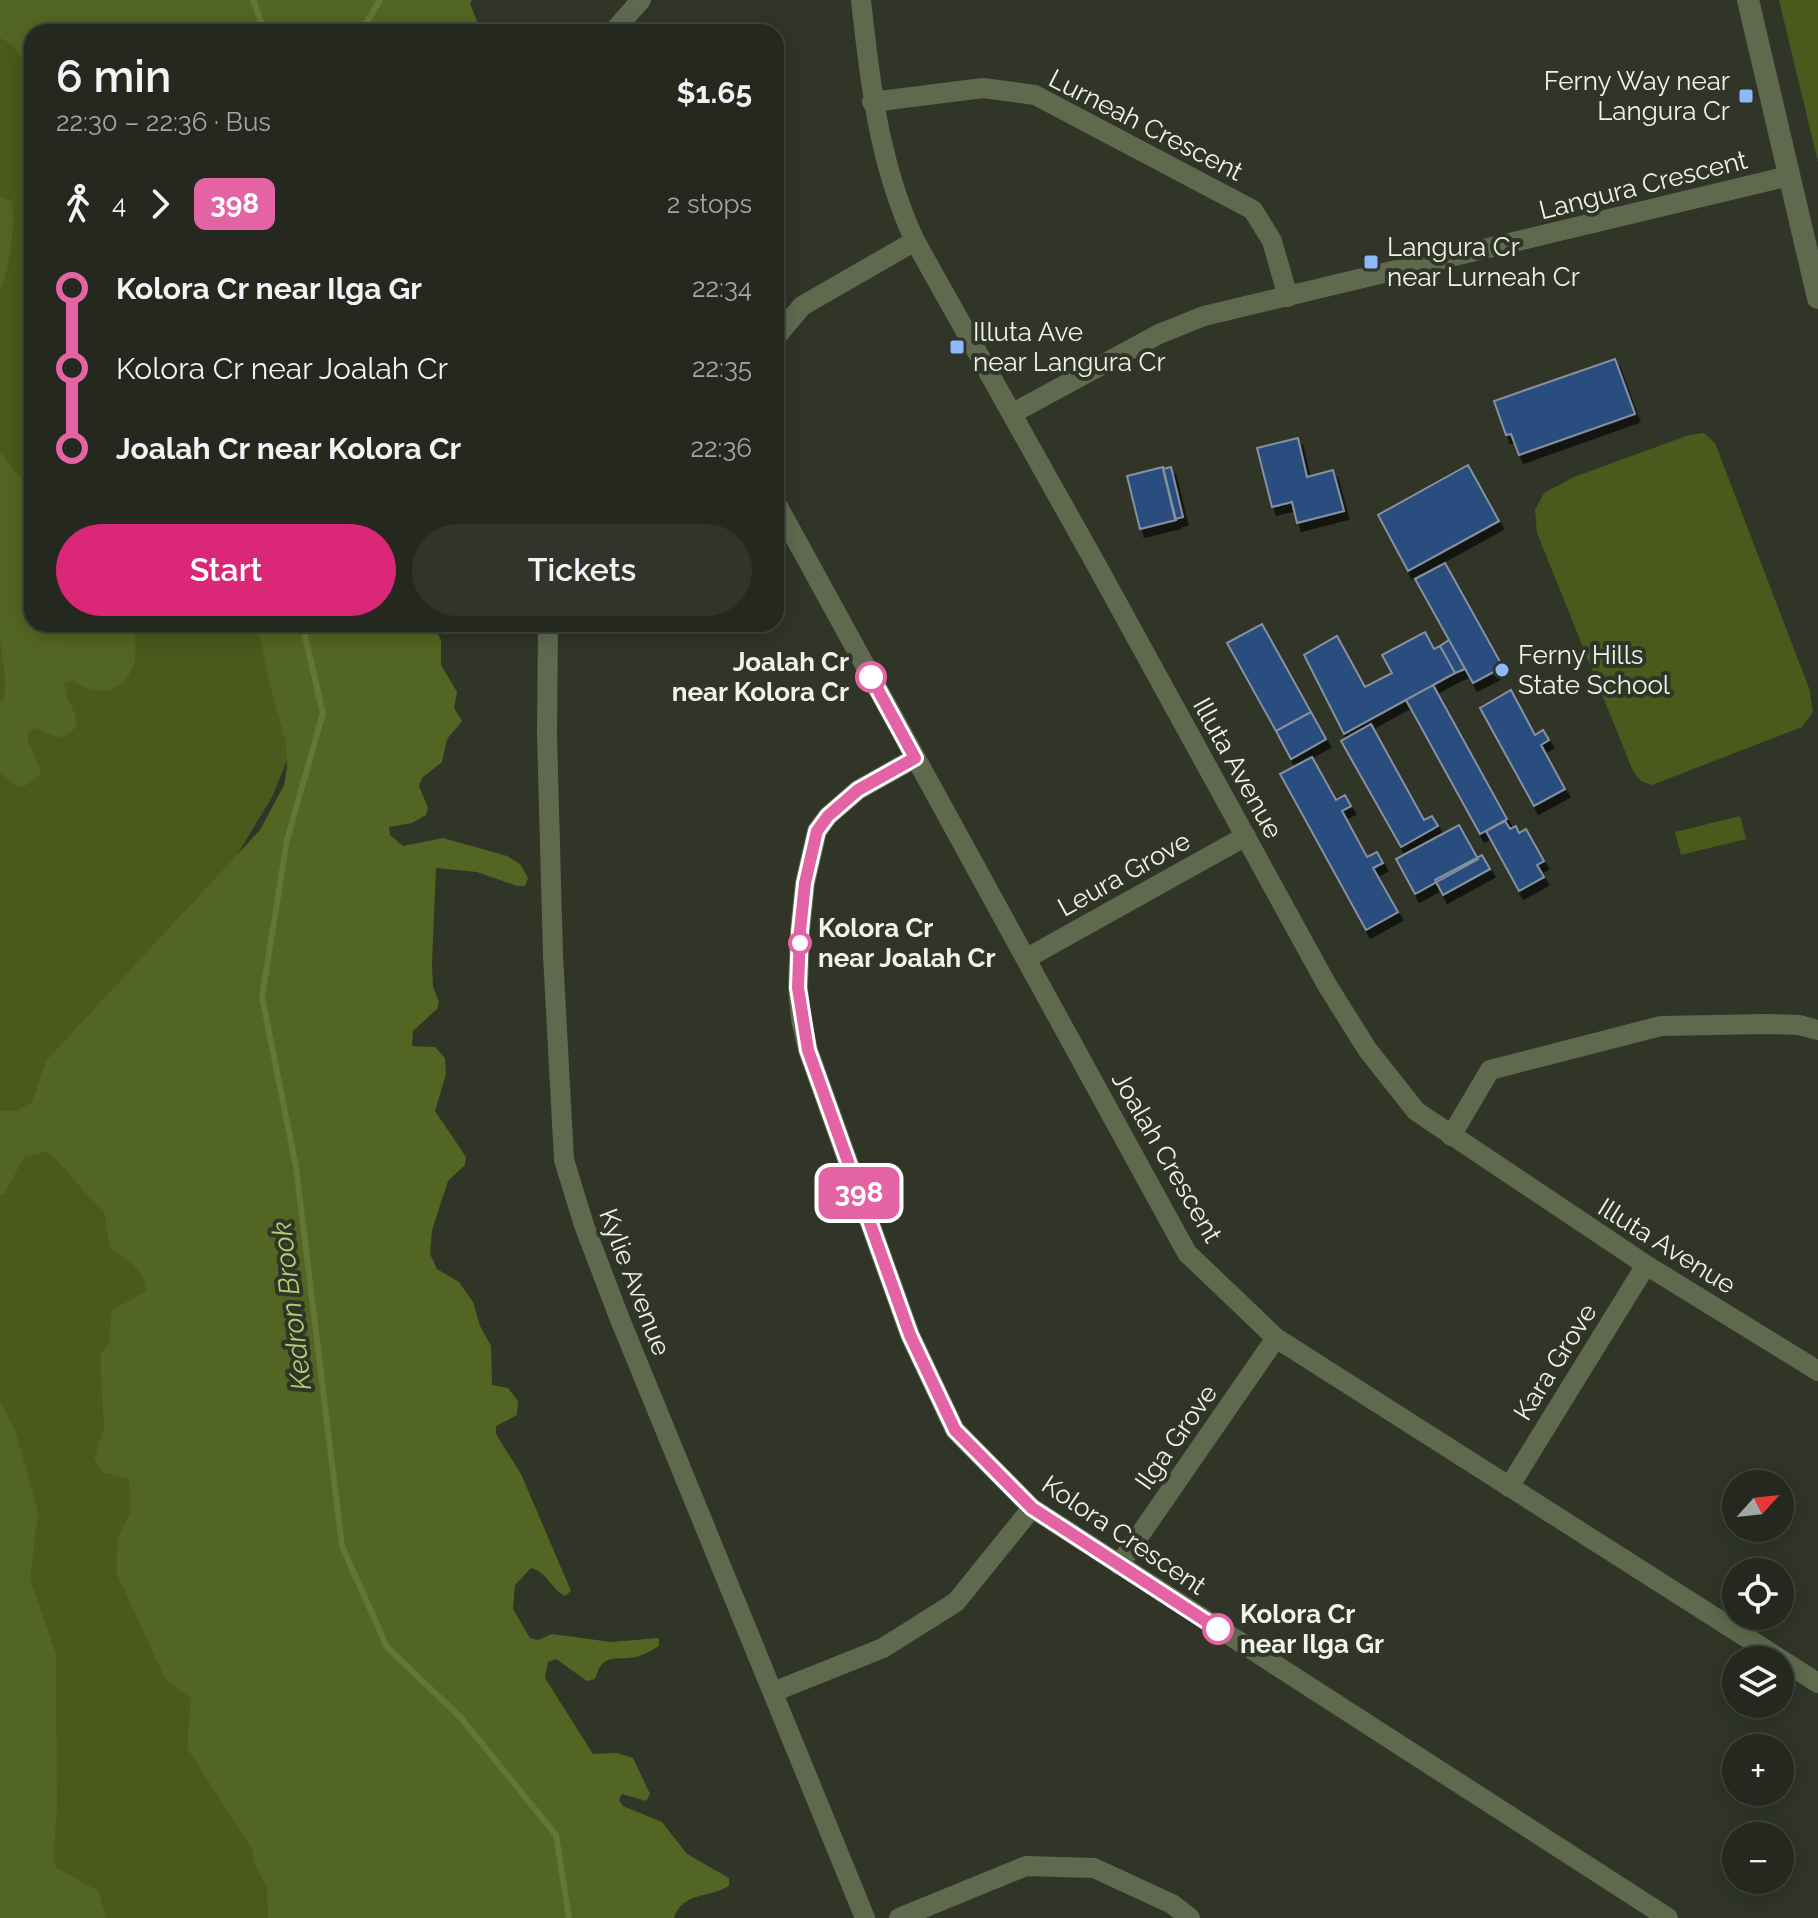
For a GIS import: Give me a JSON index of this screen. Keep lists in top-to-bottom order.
{
  "streets": {
    "street": [
      "Lurneah Crescent",
      "Langura Crescent",
      "Illuta Avenue",
      "Leura Grove",
      "Joalah Crescent",
      "Kylie Avenue",
      "Kara Grove",
      "Ilga Grove",
      "Kolora Crescent"
    ]
  },
  "crossings": [
    ["Lurneah Crescent", "Langura Crescent"],
    ["Lurneah Crescent", "Illuta Avenue"],
    ["Langura Crescent", "Illuta Avenue"],
    ["Illuta Avenue", "Leura Grove"],
    ["Illuta Avenue", "Kara Grove"],
    ["Leura Grove", "Joalah Crescent"],
    ["Joalah Crescent", "Kara Grove"],
    ["Joalah Crescent", "Ilga Grove"],
    ["Joalah Crescent", "Kolora Crescent"],
    ["Ilga Grove", "Kolora Crescent"]
  ],
  "water": ["Kedron Brook"],
  "places": {
    "transit": ["Ferny Way near Langura Cr", "Langura Cr near Lurneah Cr", "Illuta Ave near Langura Cr"],
    "other": [
      "Ferny Hills State School",
      "Joalah Cr near Kolora Cr",
      "Kolora Cr near Joalah Cr",
      "Kolora Cr near Ilga Gr"
    ]
  },
  "lines": ["bus line 398"],
  "north": "top right",
  "page": {
    "on_map": "398",
    "heading": ["6 min", "22:30 – 22:36 · Bus", "$1.65"],
    "legs": ["4", "398", "2 stops"],
    "list": [
      {
        "name": "Kolora Cr near Ilga Gr",
        "value": "22:34"
      },
      {
        "name": "Kolora Cr near Joalah Cr",
        "value": "22:35"
      },
      {
        "name": "Joalah Cr near Kolora Cr",
        "value": "22:36"
      }
    ],
    "buttons": ["Start", "Tickets"],
    "map_buttons": ["+", "−"]
  }
}
